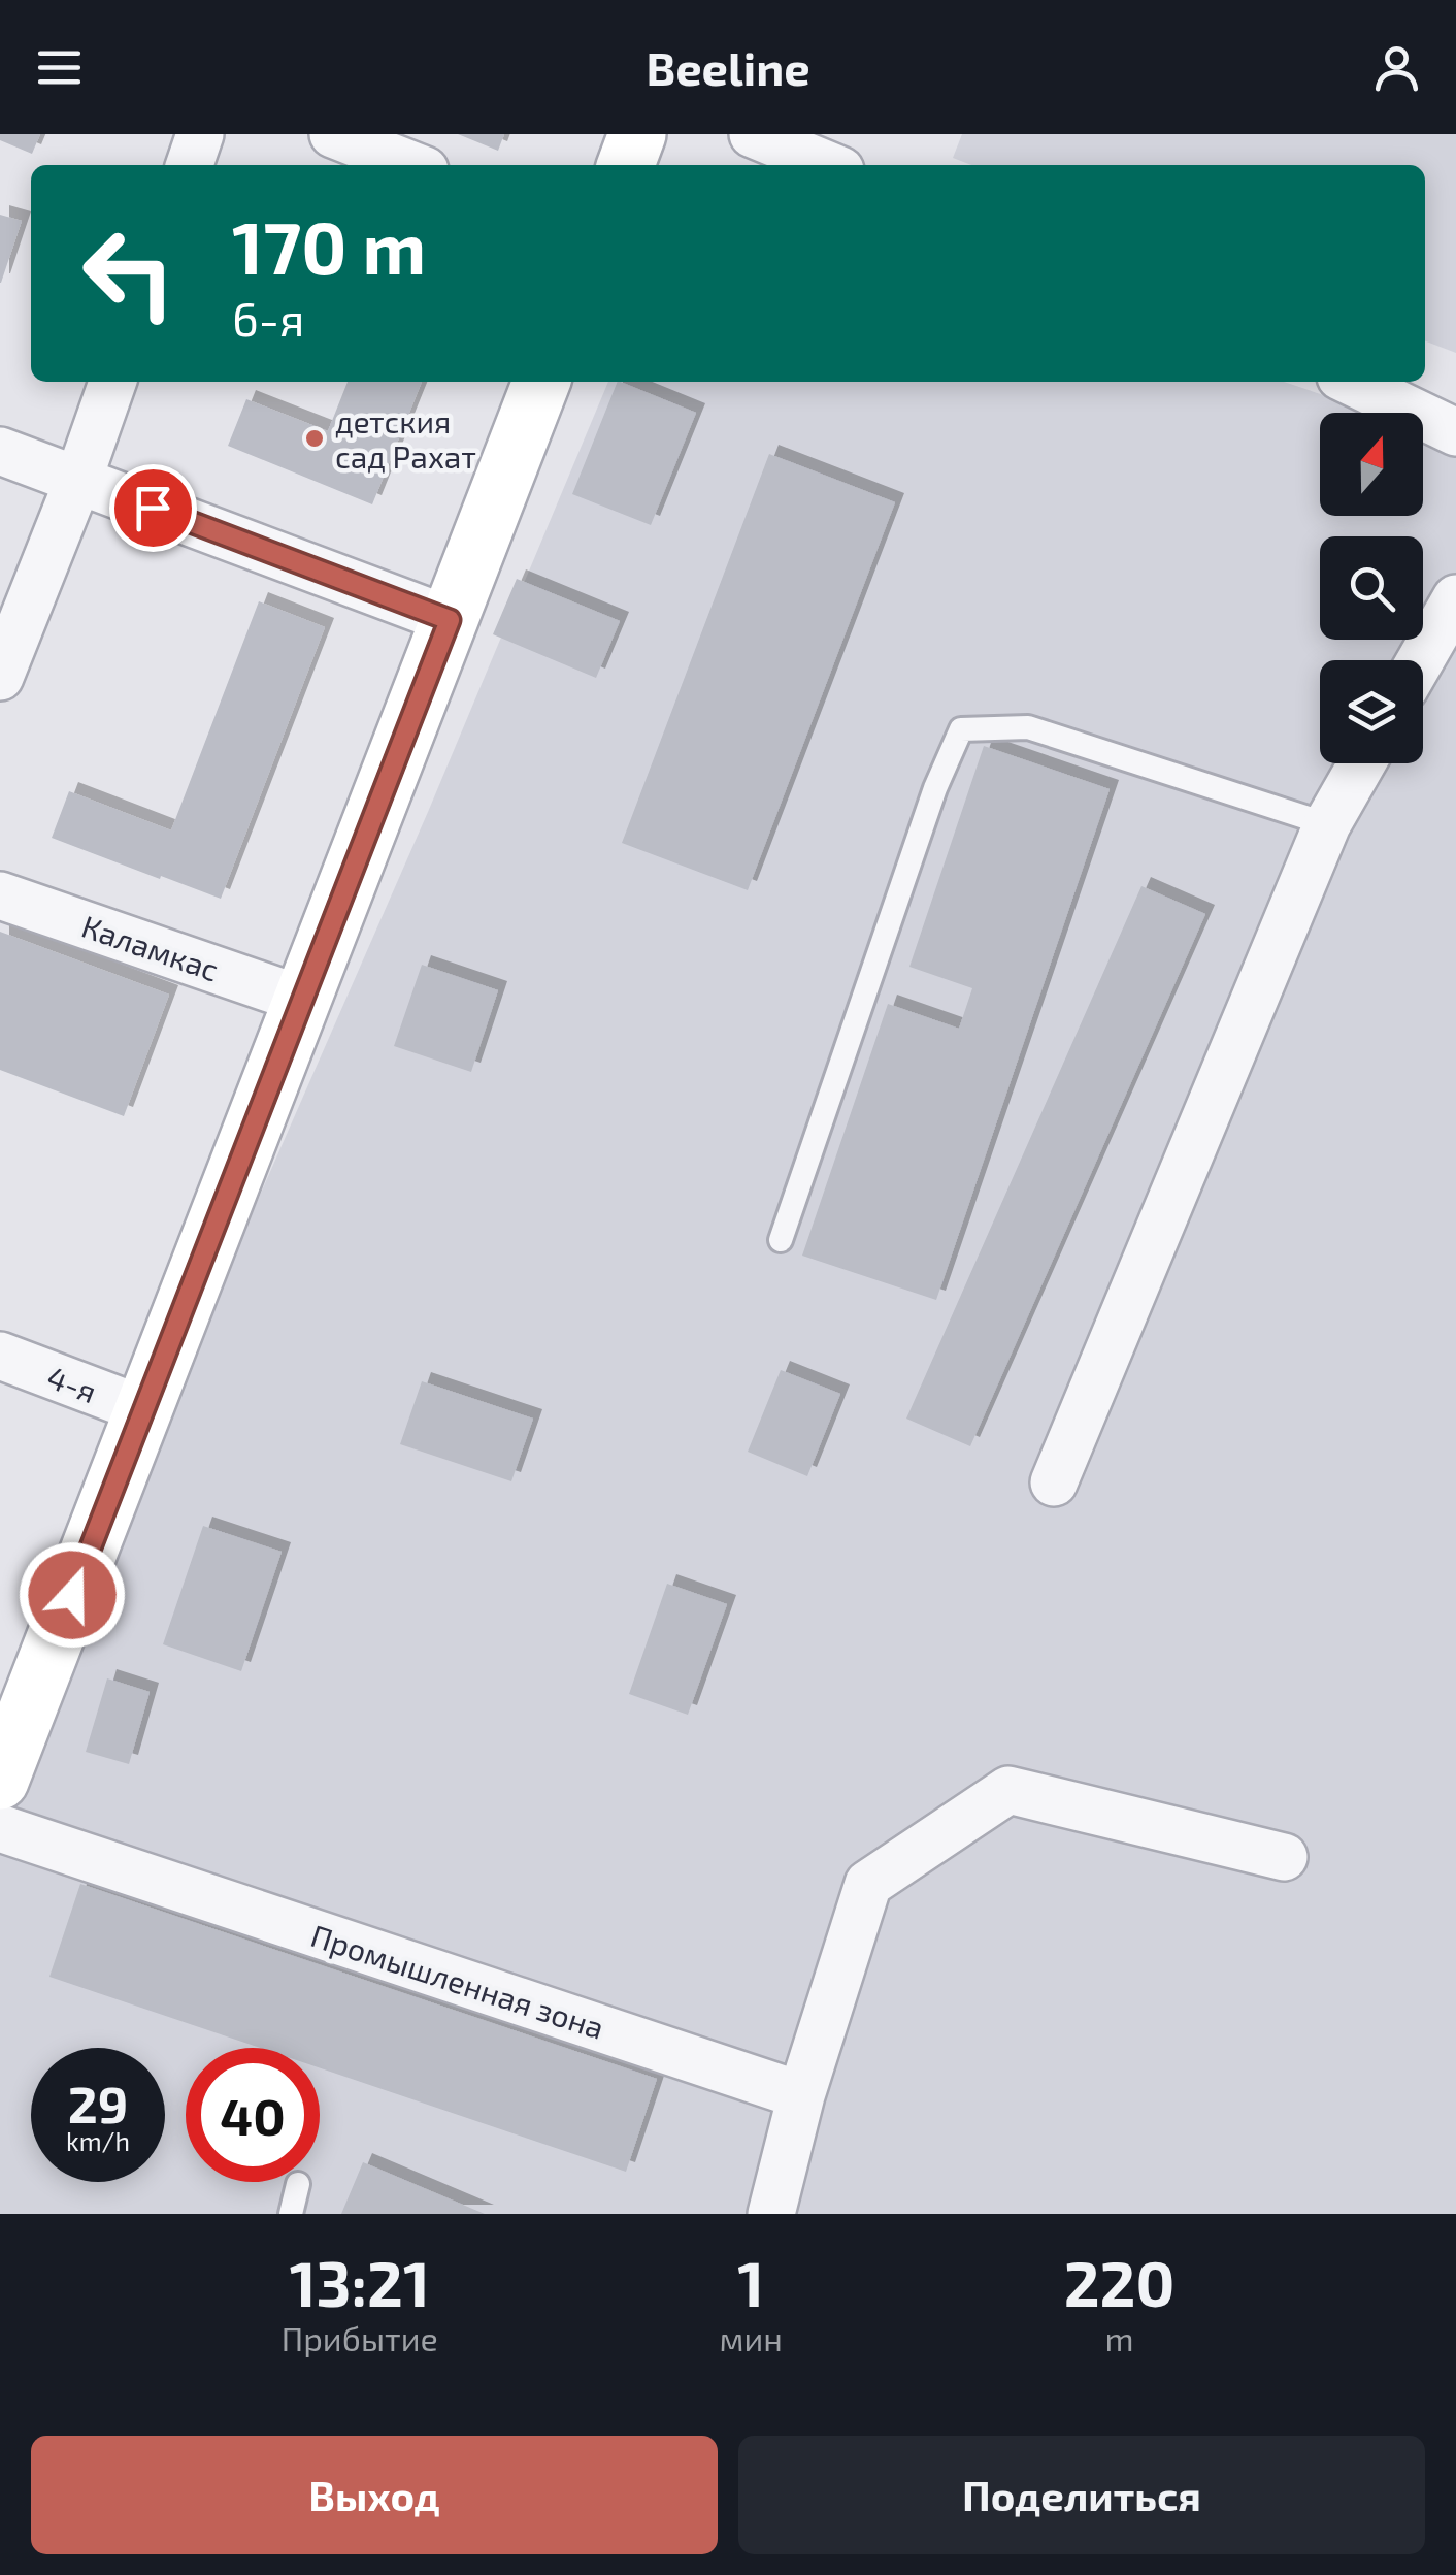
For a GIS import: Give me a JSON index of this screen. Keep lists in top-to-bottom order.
{
  "streets": {
    "street": ["Каламкас", "4-я", "Промышленная зона"]
  },
  "places": ["детския сад Рахат"],
  "north": "top",
  "page": {
    "header": "Beeline",
    "turn": ["170 m", "6-я"],
    "speed": "29 km/h",
    "limit": "40",
    "eta": [
      "13:21",
      "Прибытие",
      "1",
      "мин",
      "220",
      "m"
    ],
    "buttons": ["Выход", "Поделиться"]
  }
}
